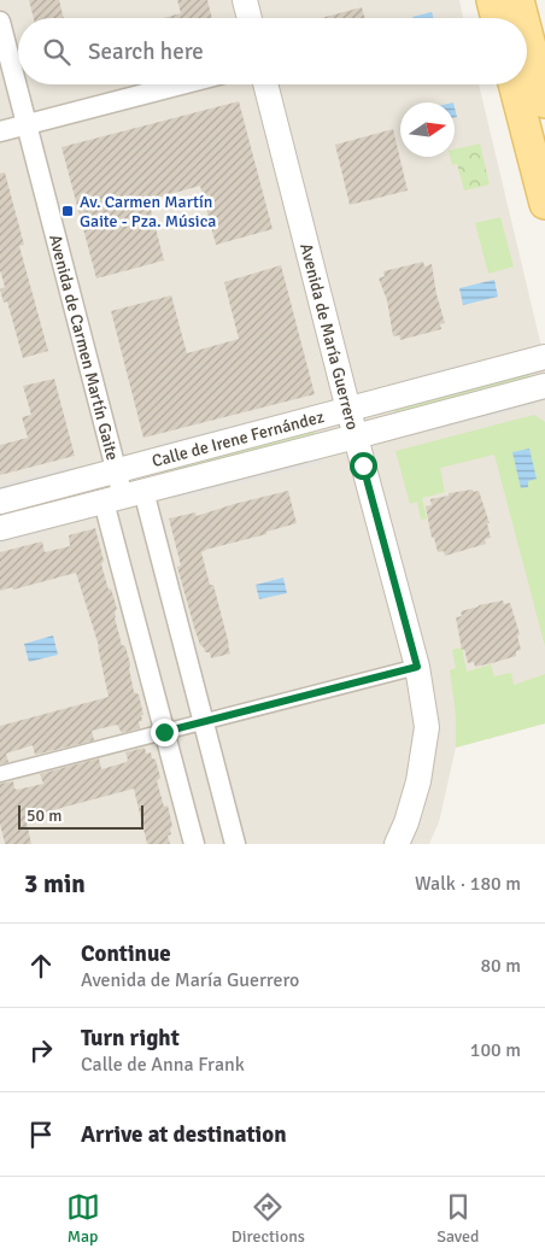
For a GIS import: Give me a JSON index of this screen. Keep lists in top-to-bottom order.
{
  "streets": {
    "street": ["Avenida de María Guerrero", "Avenida de Carmen Martín Gaite", "Calle de Irene Fernández"]
  },
  "crossings": [
    ["Avenida de María Guerrero", "Calle de Irene Fernández"],
    ["Avenida de Carmen Martín Gaite", "Calle de Irene Fernández"]
  ],
  "places": {
    "transit": ["Av. Carmen Martín Gaite - Pza. Música"]
  },
  "scale_bar": "50 m",
  "north": "right",
  "page": {
    "search": "Search here",
    "scale": "50 m",
    "heading": ["3 min", "Walk · 180 m"],
    "list": [
      ["Continue", "Avenida de María Guerrero", "80 m"],
      ["Turn right", "Calle de Anna Frank", "100 m"],
      "Arrive at destination"
    ],
    "nav": ["Map", "Directions", "Saved"]
  }
}
